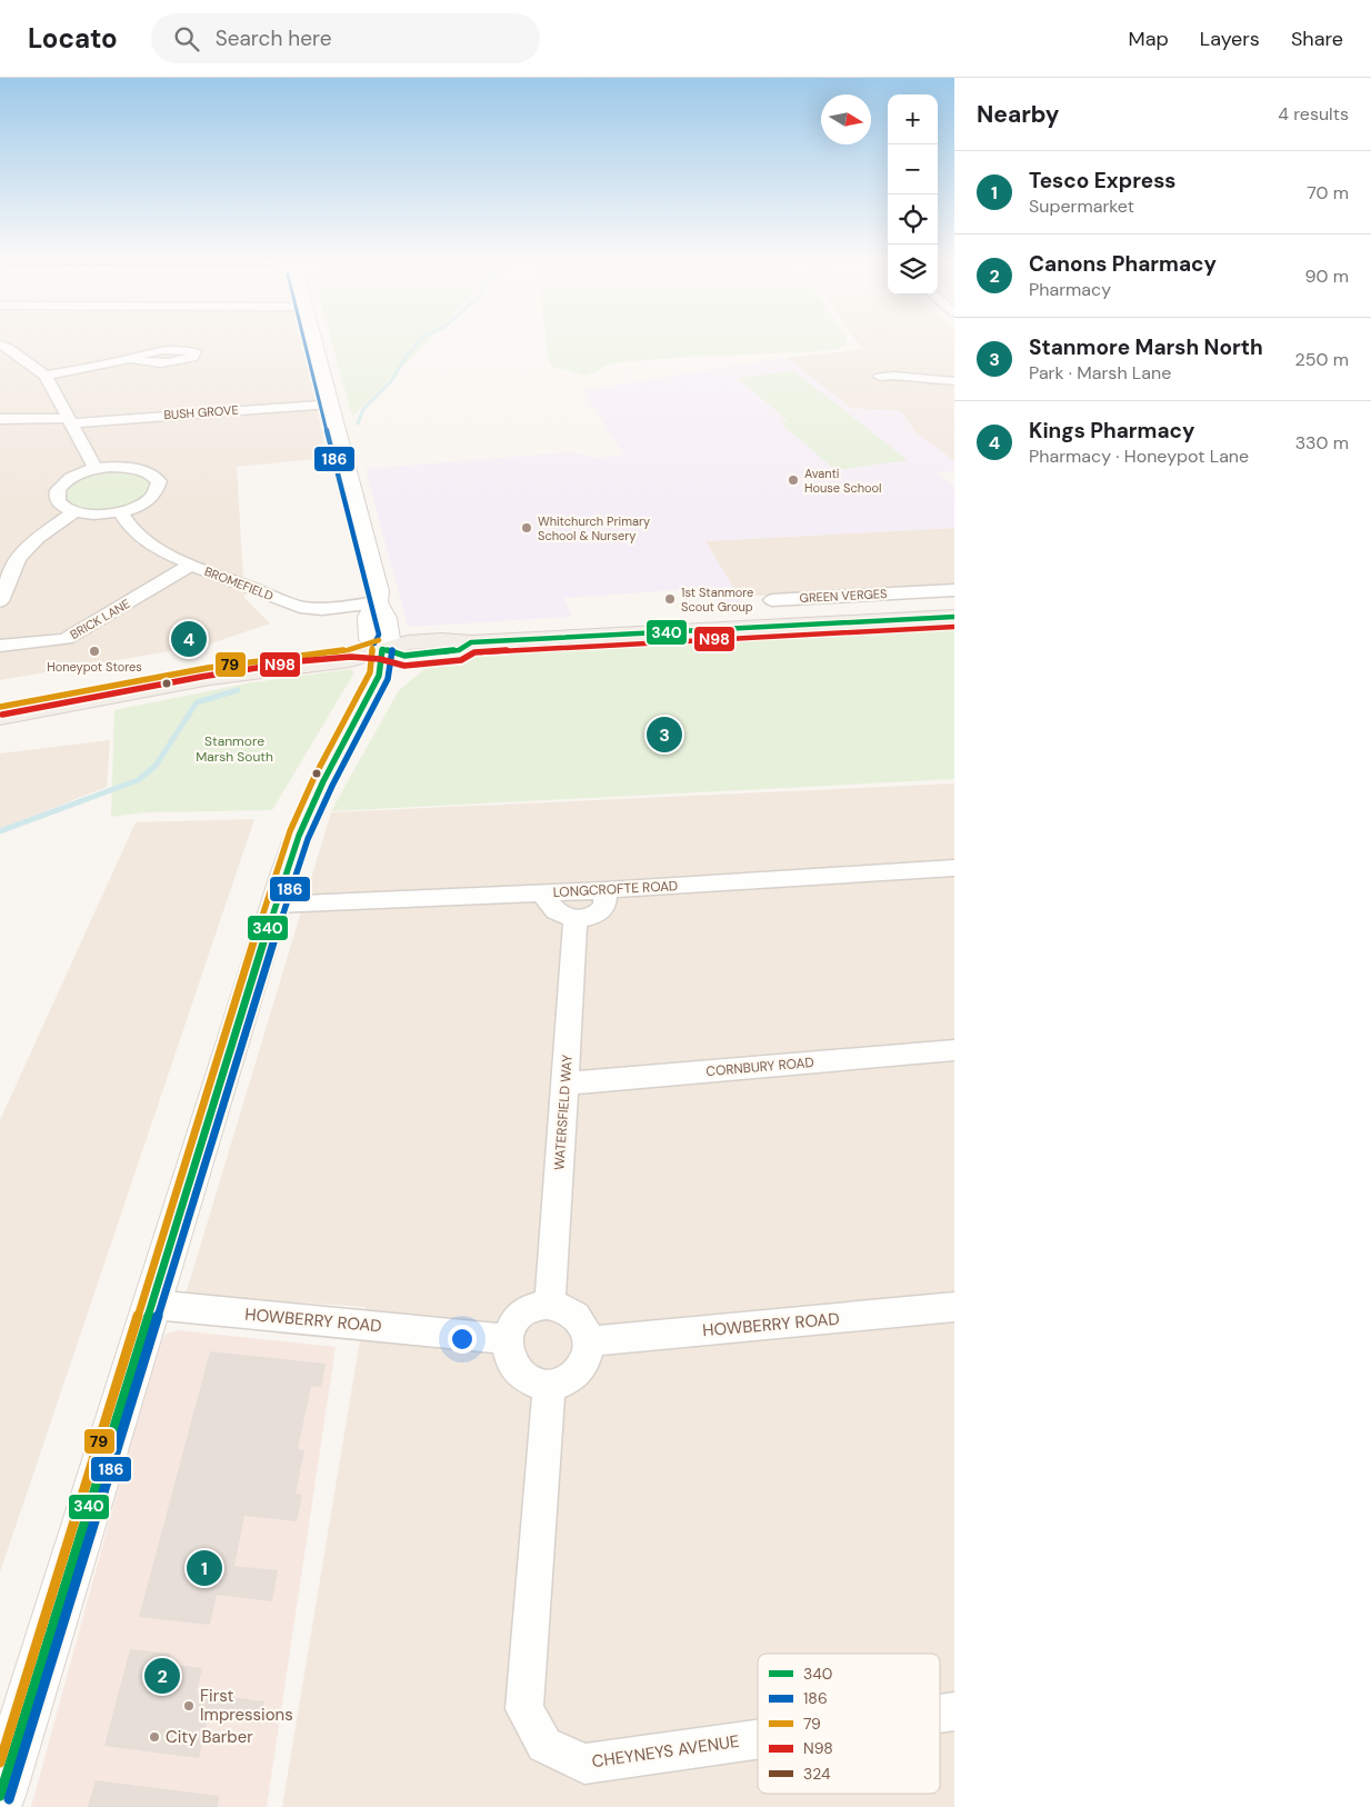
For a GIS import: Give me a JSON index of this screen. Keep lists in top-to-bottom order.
{
  "streets": {
    "street": [
      "BUSH GROVE",
      "BROMEFIELD",
      "GREEN VERGES",
      "BRICK LANE",
      "LONGCROFTE ROAD",
      "CORNBURY ROAD",
      "WATERSFIELD WAY",
      "HOWBERRY ROAD",
      "CHEYNEYS AVENUE"
    ]
  },
  "crossings": [
    ["BROMEFIELD", "BRICK LANE"],
    ["CORNBURY ROAD", "WATERSFIELD WAY"],
    ["WATERSFIELD WAY", "HOWBERRY ROAD"],
    ["WATERSFIELD WAY", "CHEYNEYS AVENUE"],
    ["HOWBERRY ROAD", "CHEYNEYS AVENUE"]
  ],
  "parks": ["Stanmore Marsh South"],
  "places": [
    "Avanti House School",
    "Whitchurch Primary School & Nursery",
    "1st Stanmore Scout Group",
    "Honeypot Stores",
    "First Impressions",
    "City Barber"
  ],
  "lines": [
    "transit line 186",
    "transit line 340",
    "transit line N98",
    "transit line 79"
  ],
  "legend": [
    "340",
    "186",
    "79",
    "N98",
    "324"
  ],
  "north": "right",
  "page": {
    "header": "Locato",
    "search": "Search here",
    "nav": ["Map", "Layers", "Share"],
    "heading": ["Nearby", "4 results"],
    "map_buttons": ["+", "−"],
    "list": [
      {
        "mark": "1",
        "name": "Tesco Express",
        "note": "Supermarket",
        "value": "70 m"
      },
      {
        "mark": "2",
        "name": "Canons Pharmacy",
        "note": "Pharmacy",
        "value": "90 m"
      },
      {
        "mark": "3",
        "name": "Stanmore Marsh North",
        "note": "Park · Marsh Lane",
        "value": "250 m"
      },
      {
        "mark": "4",
        "name": "Kings Pharmacy",
        "note": "Pharmacy · Honeypot Lane",
        "value": "330 m"
      }
    ],
    "pins": [
      "4",
      "3",
      "1",
      "2"
    ]
  }
}
